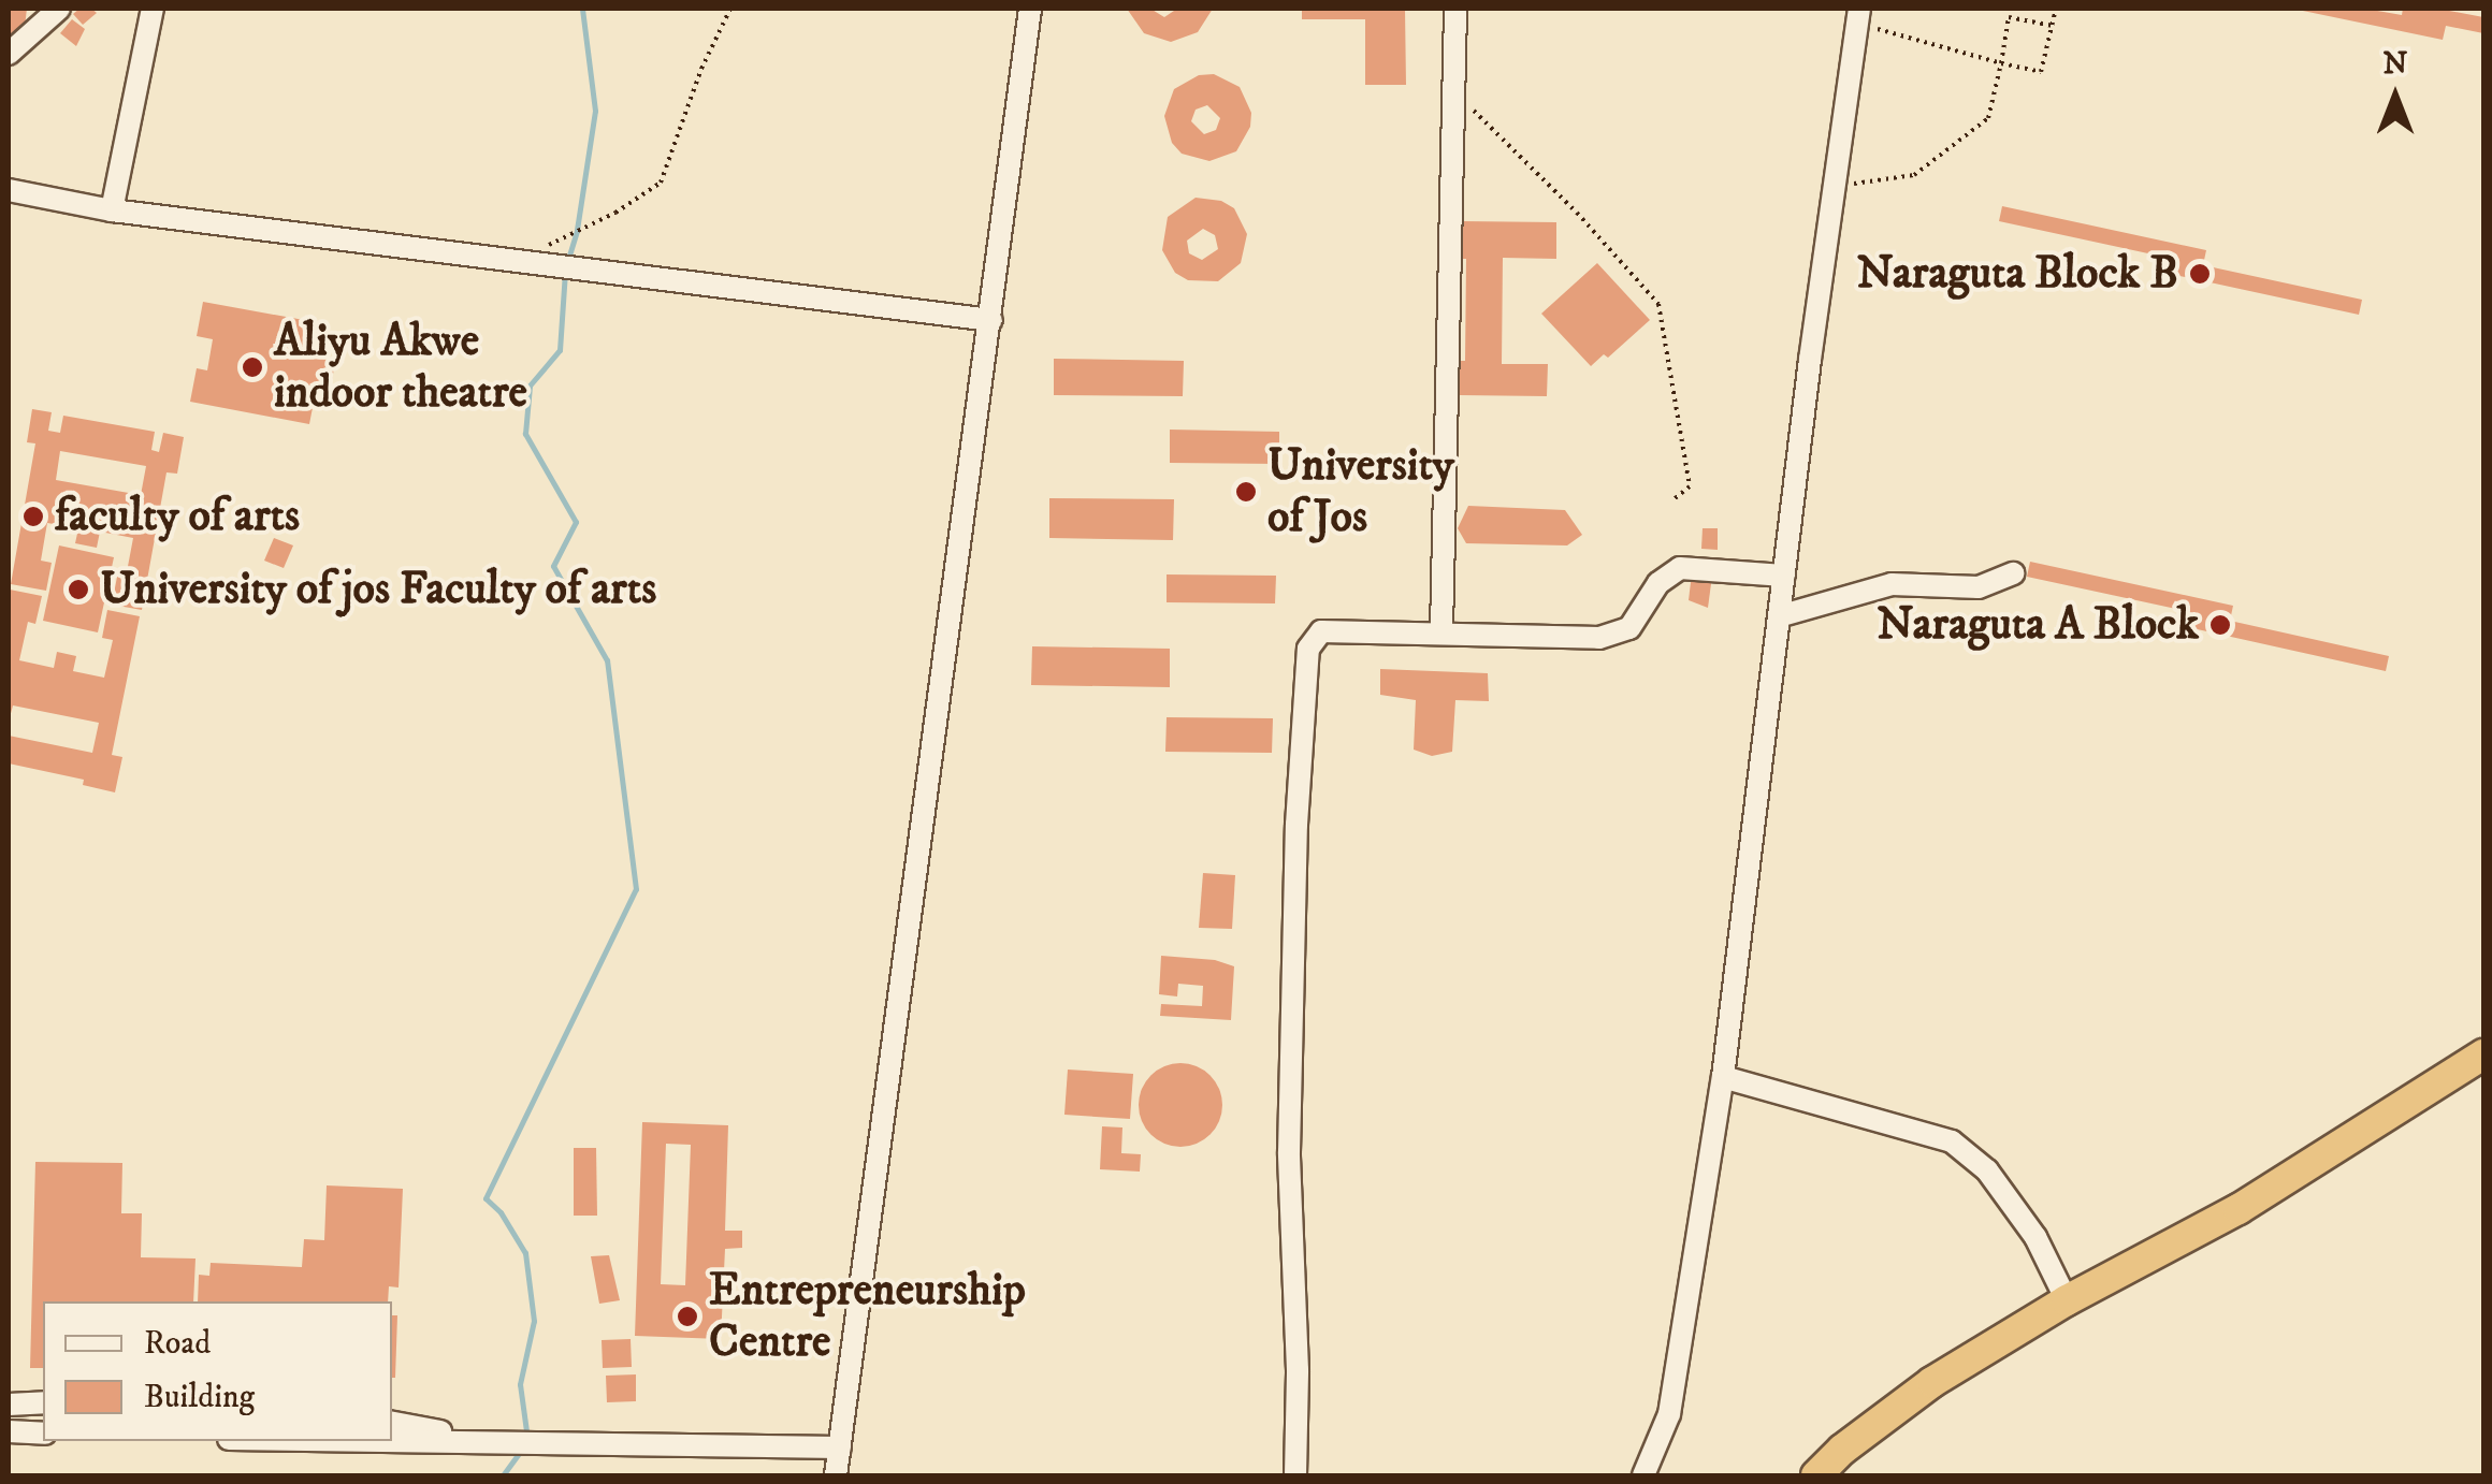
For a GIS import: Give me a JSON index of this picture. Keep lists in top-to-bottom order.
{
  "places": [
    "Naraguta Block B",
    "Aliyu Akwe indoor theatre",
    "University of Jos",
    "faculty of arts",
    "University of jos Faculty of arts",
    "Naraguta A Block",
    "Entrepreneurship Centre"
  ],
  "legend": ["Road", "Building"],
  "north": "top"
}
